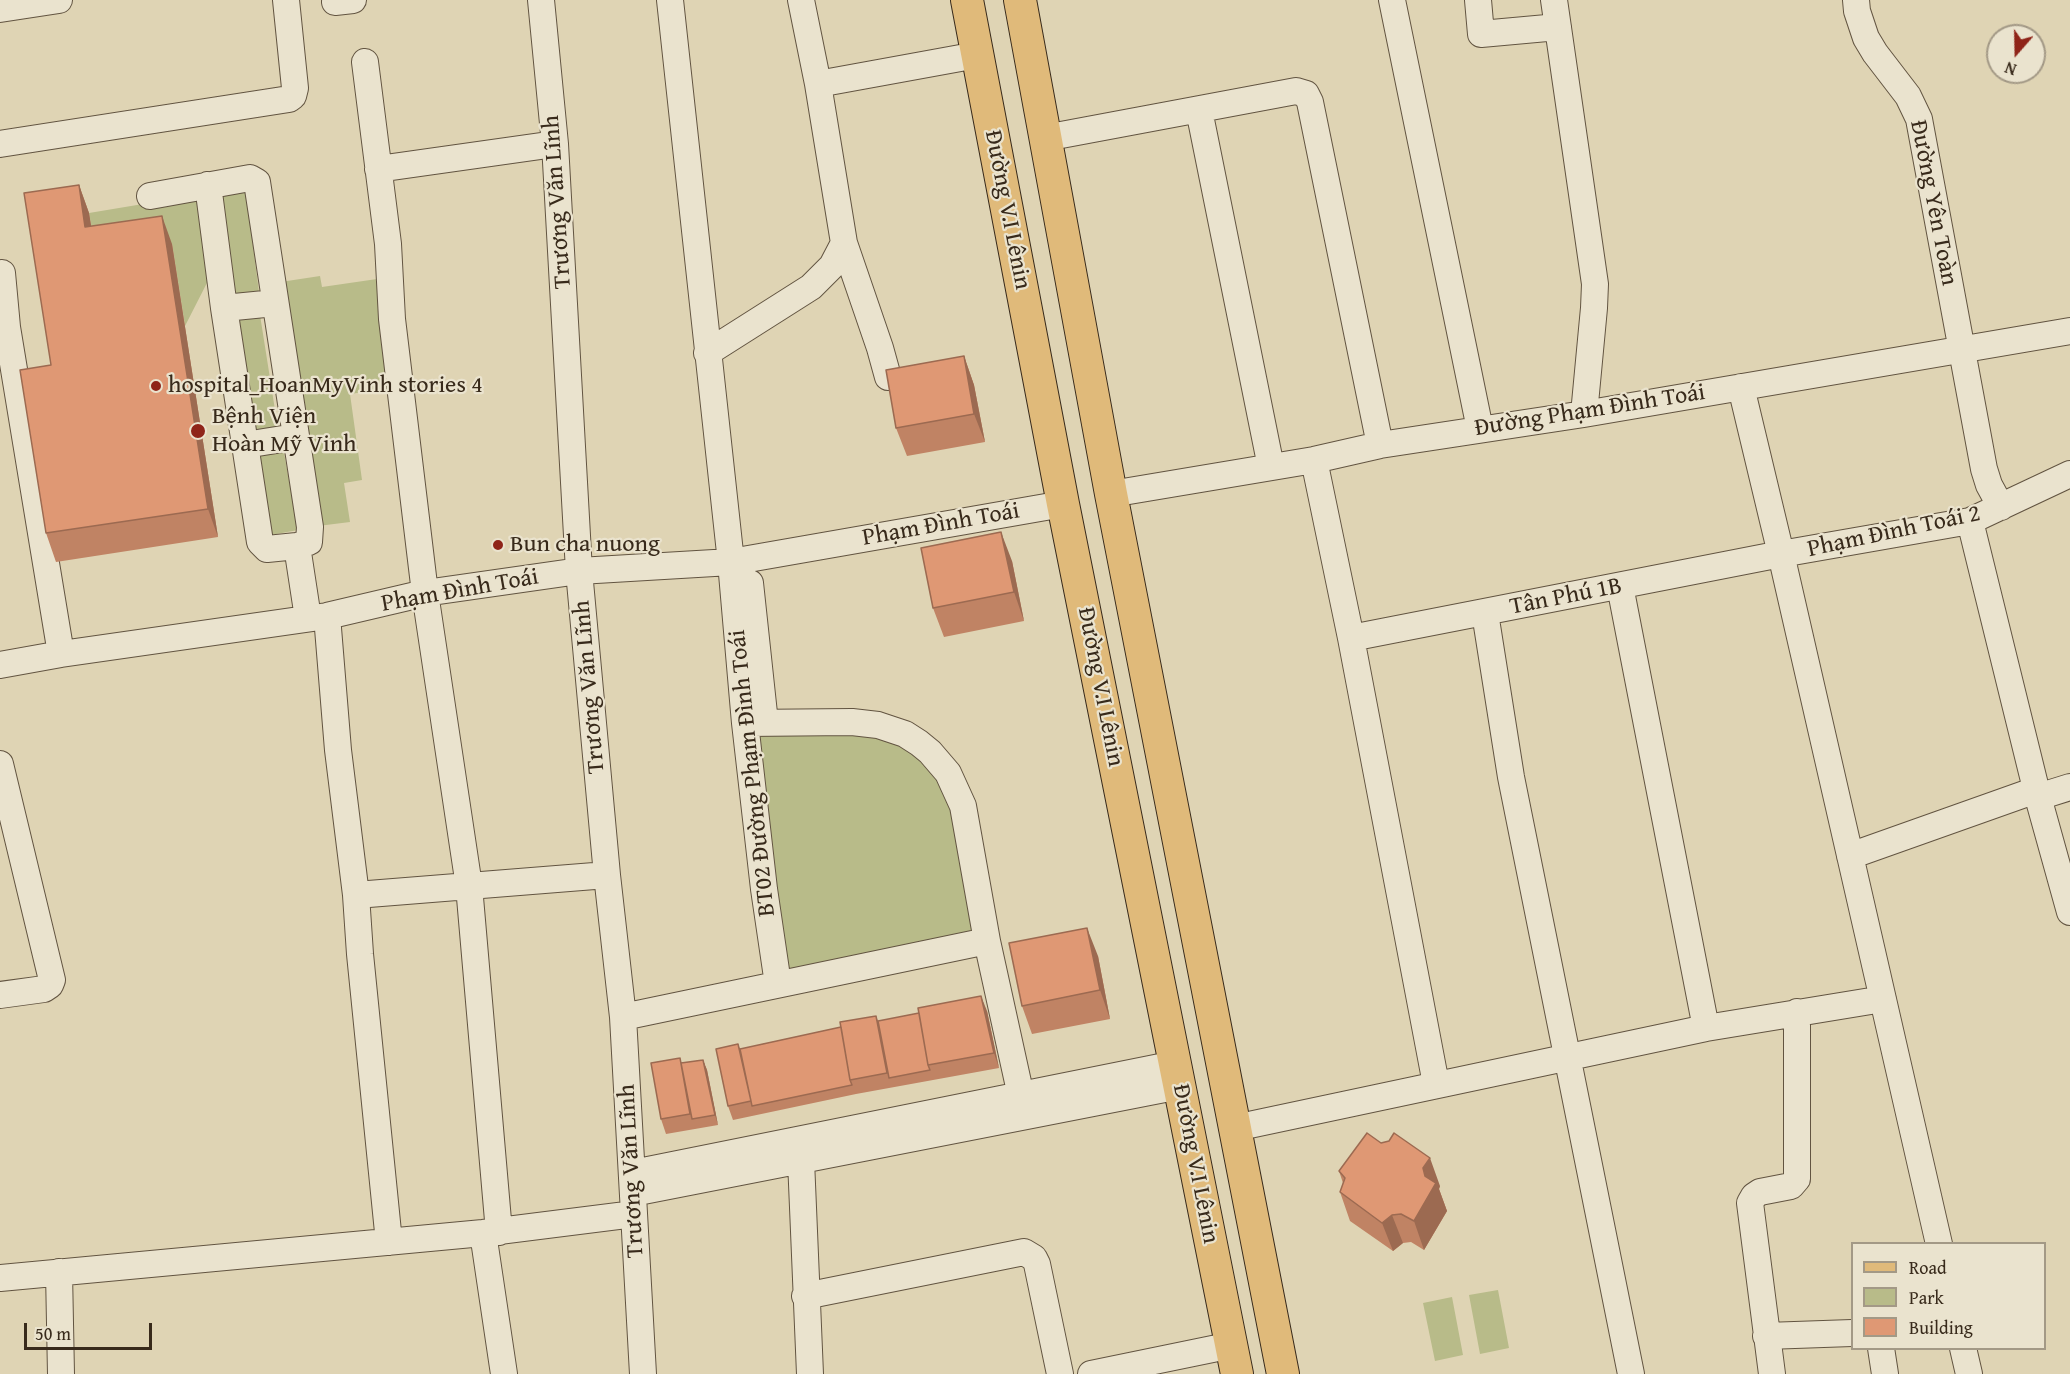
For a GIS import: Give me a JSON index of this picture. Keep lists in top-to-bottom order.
{
  "streets": {
    "main road": ["Đường V.I Lênin"],
    "street": [
      "Trương Văn Lĩnh",
      "Đường Yên Toàn",
      "Đường Phạm Đình Toái",
      "Phạm Đình Toái",
      "Phạm Đình Toái 2",
      "Tân Phú 1B",
      "BT02 Đường Phạm Đình Toái"
    ]
  },
  "crossings": [
    ["Trương Văn Lĩnh", "Phạm Đình Toái"],
    ["Đường Yên Toàn", "Đường Phạm Đình Toái"],
    ["Đường Yên Toàn", "Phạm Đình Toái 2"],
    ["Đường V.I Lênin", "Đường Phạm Đình Toái"],
    ["Đường V.I Lênin", "Phạm Đình Toái"],
    ["Phạm Đình Toái", "BT02 Đường Phạm Đình Toái"],
    ["Phạm Đình Toái 2", "Tân Phú 1B"]
  ],
  "places": ["hospital_HoanMyVinh stories 4", "Bệnh Viện Hoàn Mỹ Vinh", "Bun cha nuong"],
  "legend": ["Road", "Park", "Building"],
  "scale_bar": "50 m",
  "north": "bottom"
}
